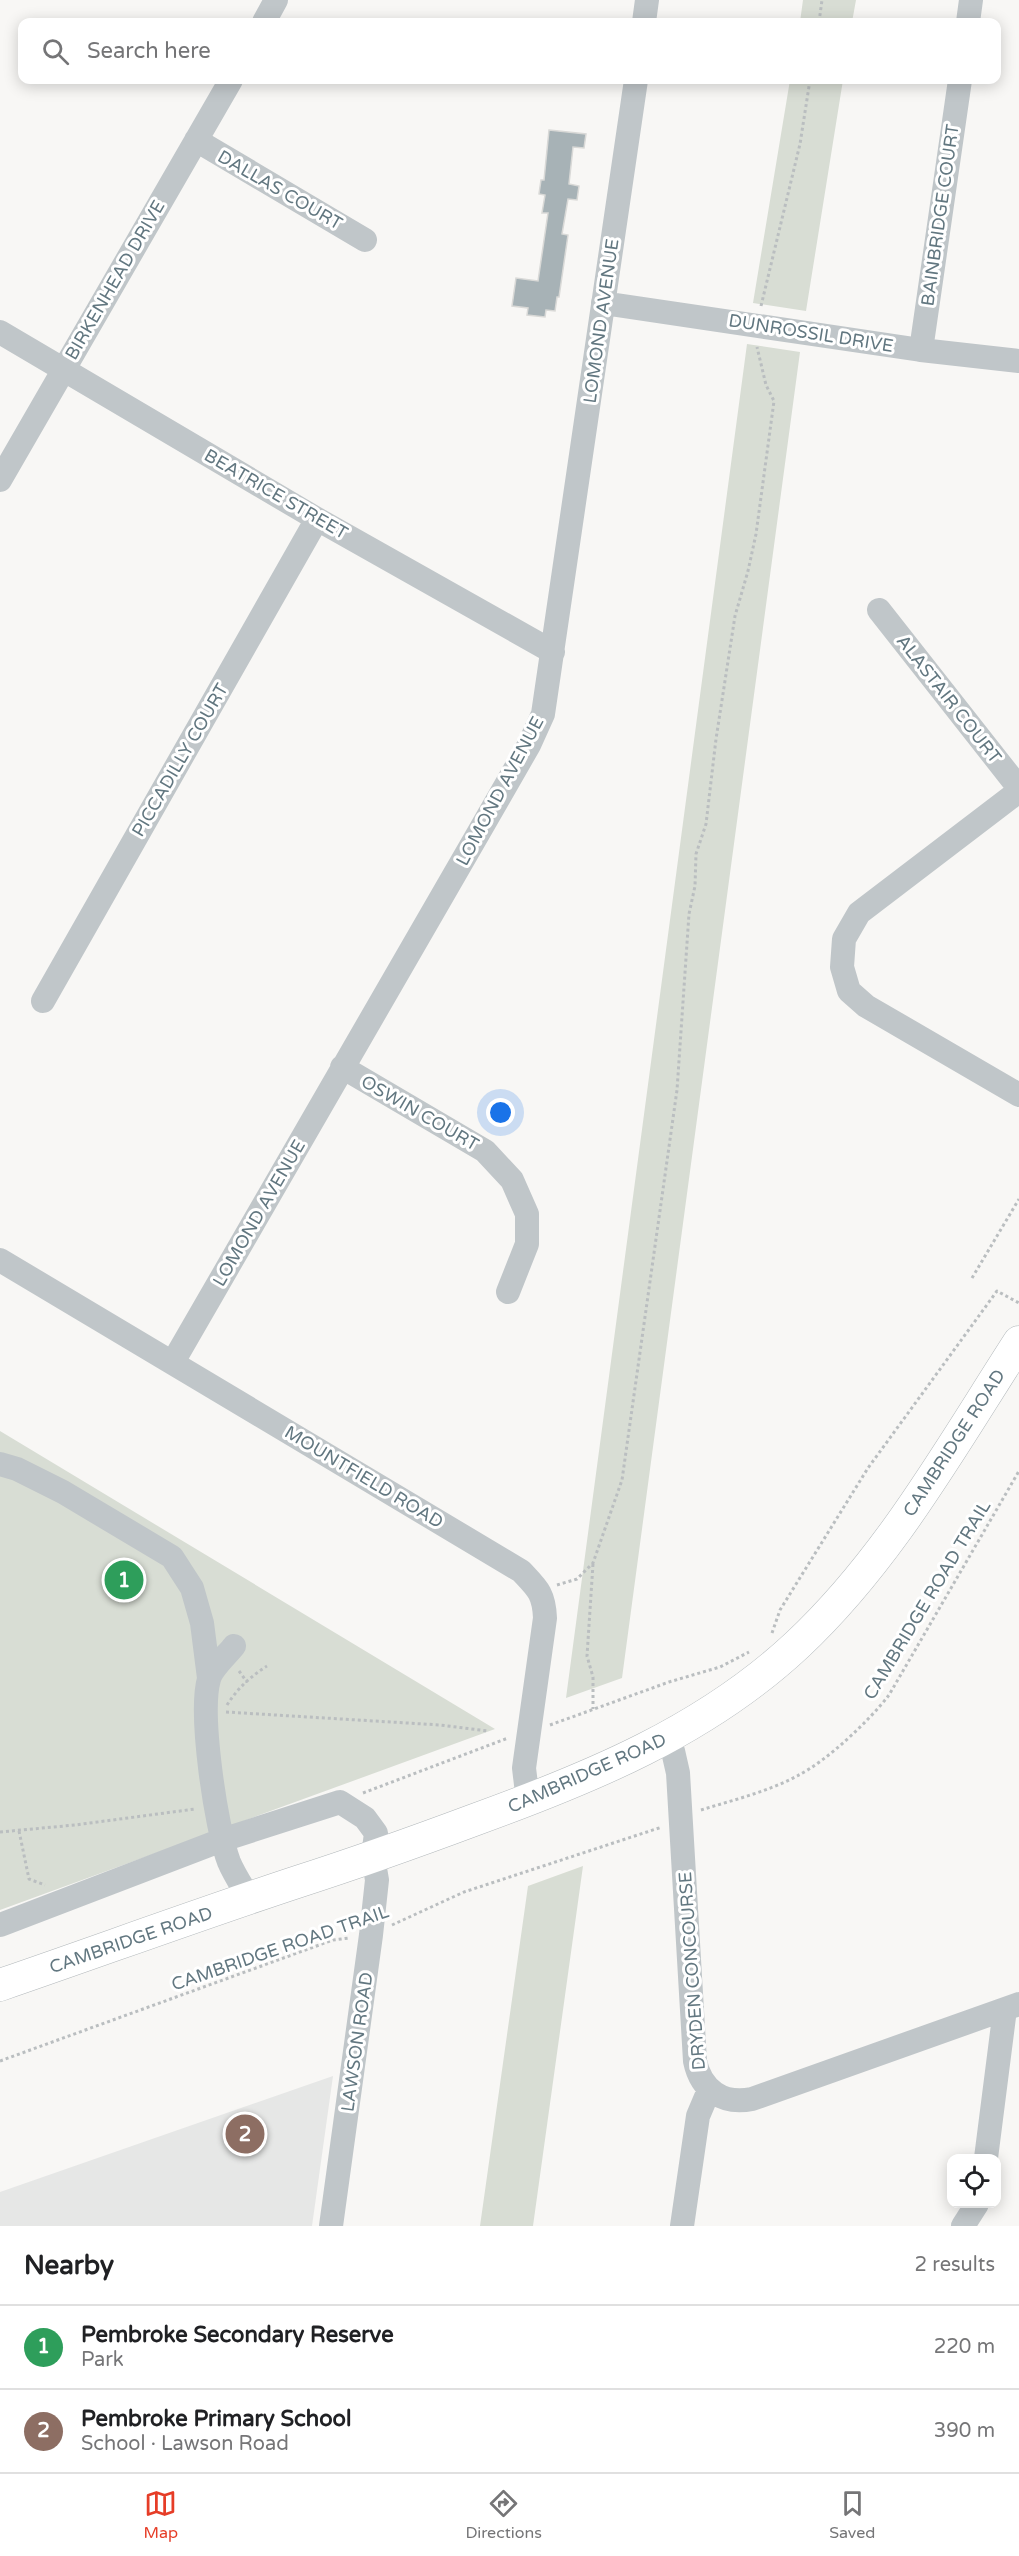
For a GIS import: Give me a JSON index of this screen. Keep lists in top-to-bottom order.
{
  "streets": {
    "main road": ["CAMBRIDGE ROAD"],
    "street": [
      "DALLAS COURT",
      "BAINBRIDGE COURT",
      "BIRKENHEAD DRIVE",
      "LOMOND AVENUE",
      "DUNROSSIL DRIVE",
      "BEATRICE STREET",
      "ALASTAIR COURT",
      "PICCADILLY COURT",
      "OSWIN COURT",
      "MOUNTFIELD ROAD",
      "DRYDEN CONCOURSE",
      "LAWSON ROAD"
    ],
    "path": ["CAMBRIDGE ROAD TRAIL"]
  },
  "crossings": [
    ["DALLAS COURT", "BIRKENHEAD DRIVE"],
    ["BAINBRIDGE COURT", "DUNROSSIL DRIVE"],
    ["BIRKENHEAD DRIVE", "BEATRICE STREET"],
    ["LOMOND AVENUE", "DUNROSSIL DRIVE"],
    ["LOMOND AVENUE", "BEATRICE STREET"],
    ["LOMOND AVENUE", "OSWIN COURT"],
    ["LOMOND AVENUE", "MOUNTFIELD ROAD"],
    ["BEATRICE STREET", "PICCADILLY COURT"],
    ["CAMBRIDGE ROAD", "MOUNTFIELD ROAD"],
    ["CAMBRIDGE ROAD", "DRYDEN CONCOURSE"],
    ["CAMBRIDGE ROAD", "LAWSON ROAD"],
    ["CAMBRIDGE ROAD TRAIL", "LAWSON ROAD"]
  ],
  "page": {
    "search": "Search here",
    "pins": ["1", "2"],
    "heading": ["Nearby", "2 results"],
    "list": [
      {
        "mark": "1",
        "name": "Pembroke Secondary Reserve",
        "note": "Park",
        "value": "220 m"
      },
      {
        "mark": "2",
        "name": "Pembroke Primary School",
        "note": "School · Lawson Road",
        "value": "390 m"
      }
    ],
    "nav": ["Map", "Directions", "Saved"]
  }
}
